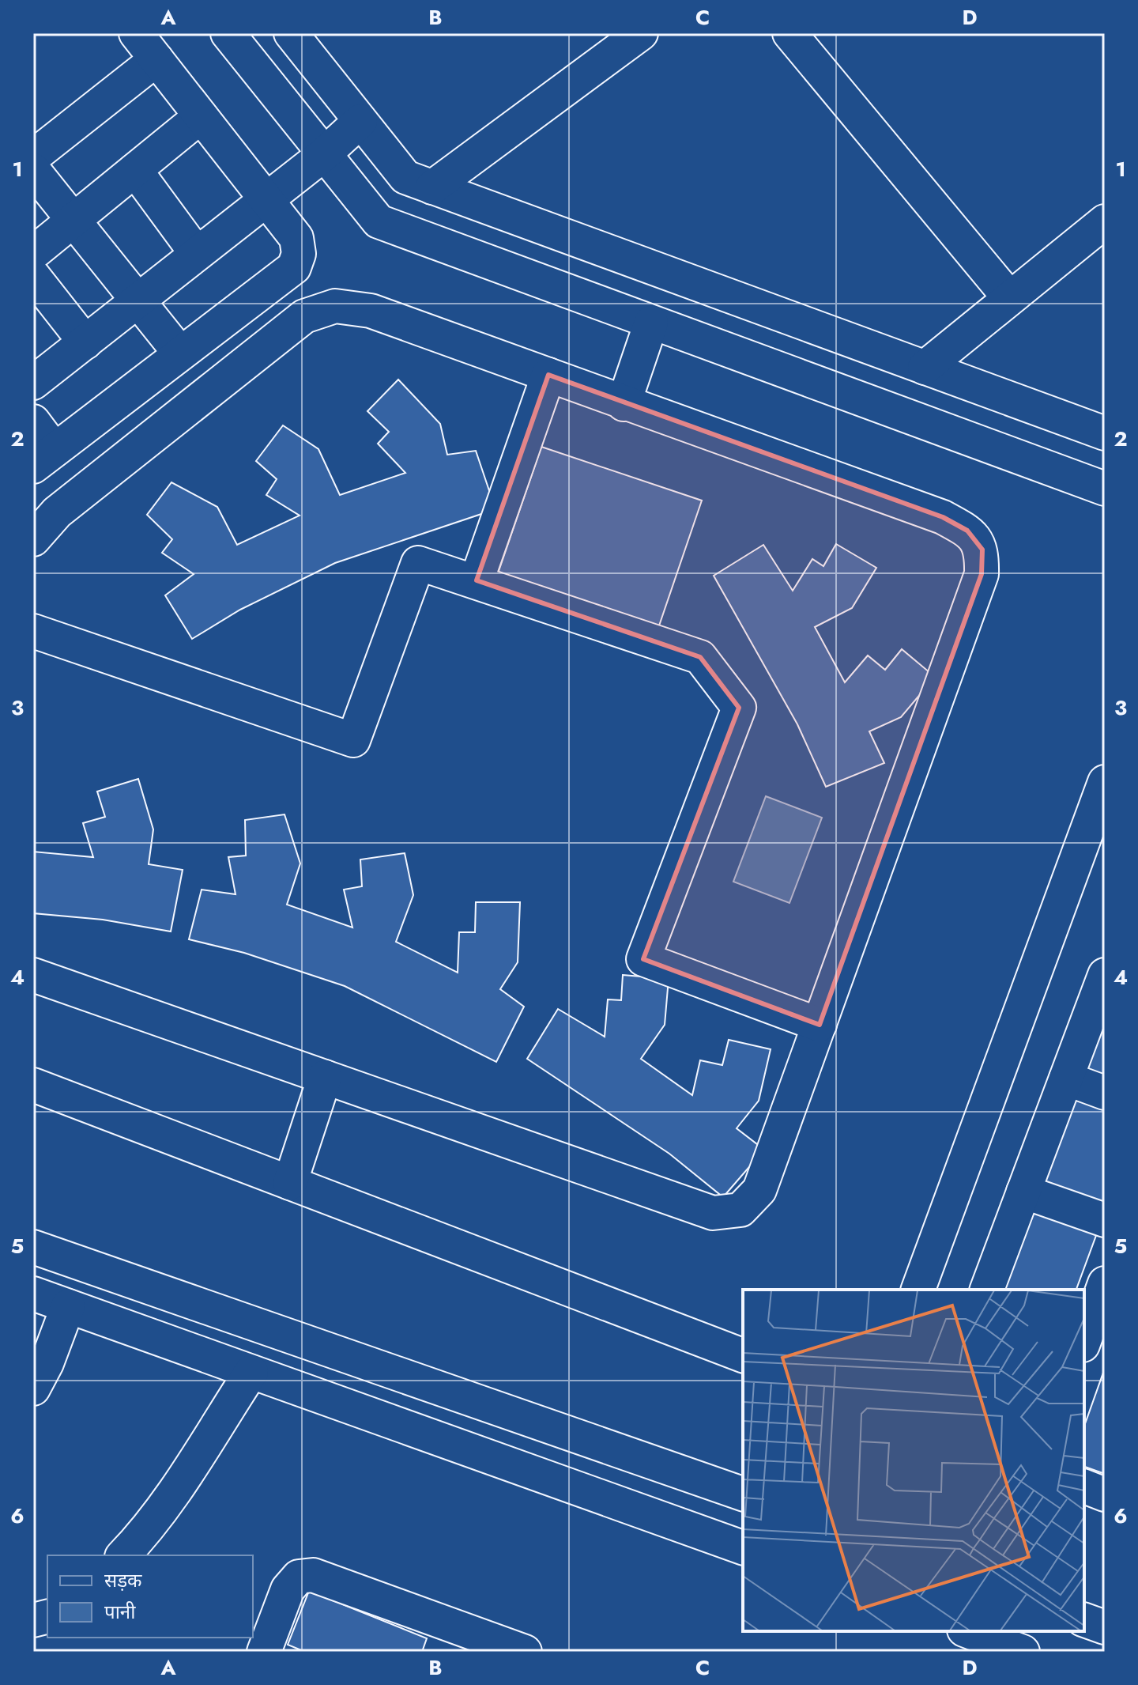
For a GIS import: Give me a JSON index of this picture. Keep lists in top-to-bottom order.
{
  "legend": ["सड़क", "पानी"],
  "grid": {
    "columns": [
      "A",
      "B",
      "C",
      "D"
    ],
    "rows": [
      "1",
      "2",
      "3",
      "4",
      "5",
      "6"
    ]
  }
}
